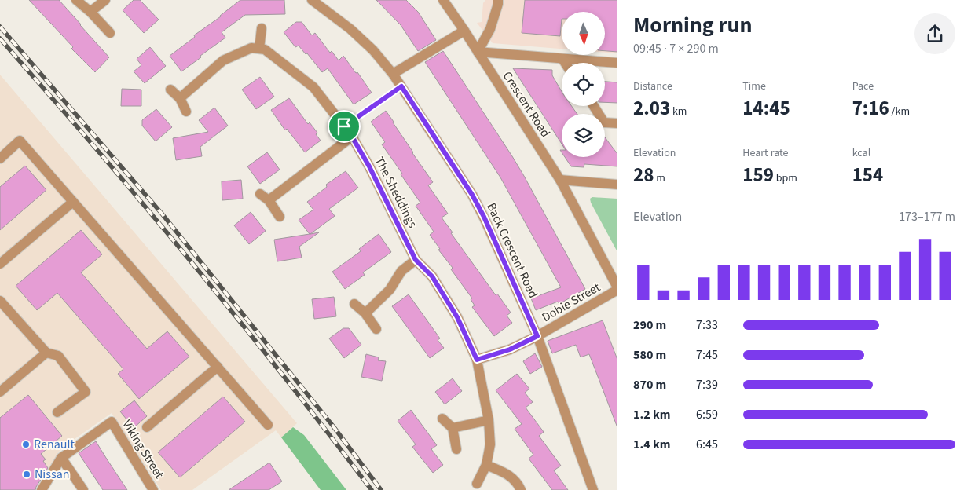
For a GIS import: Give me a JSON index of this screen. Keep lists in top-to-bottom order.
{
  "streets": {
    "street": [
      "Crescent Road",
      "The Sheddings",
      "Back Crescent Road",
      "Dobie Street",
      "Viking Street"
    ]
  },
  "crossings": [
    ["Crescent Road", "Dobie Street"],
    ["Back Crescent Road", "Dobie Street"]
  ],
  "places": ["Renault", "Nissan"],
  "north": "bottom",
  "page": {
    "heading": ["Morning run", "09:45 · 7 × 290 m"],
    "stats": [
      ["Distance", "2.03 km"],
      ["Time", "14:45"],
      ["Pace", "7:16 /km"],
      ["Elevation", "28 m"],
      ["Heart rate", "159 bpm"],
      ["kcal", "154"]
    ],
    "chart": ["Elevation", "173–177 m"],
    "list": [
      {
        "name": "290 m",
        "note": "7:33"
      },
      {
        "name": "580 m",
        "note": "7:45"
      },
      {
        "name": "870 m",
        "note": "7:39"
      },
      {
        "name": "1.2 km",
        "note": "6:59"
      },
      {
        "name": "1.4 km",
        "note": "6:45"
      }
    ]
  }
}
